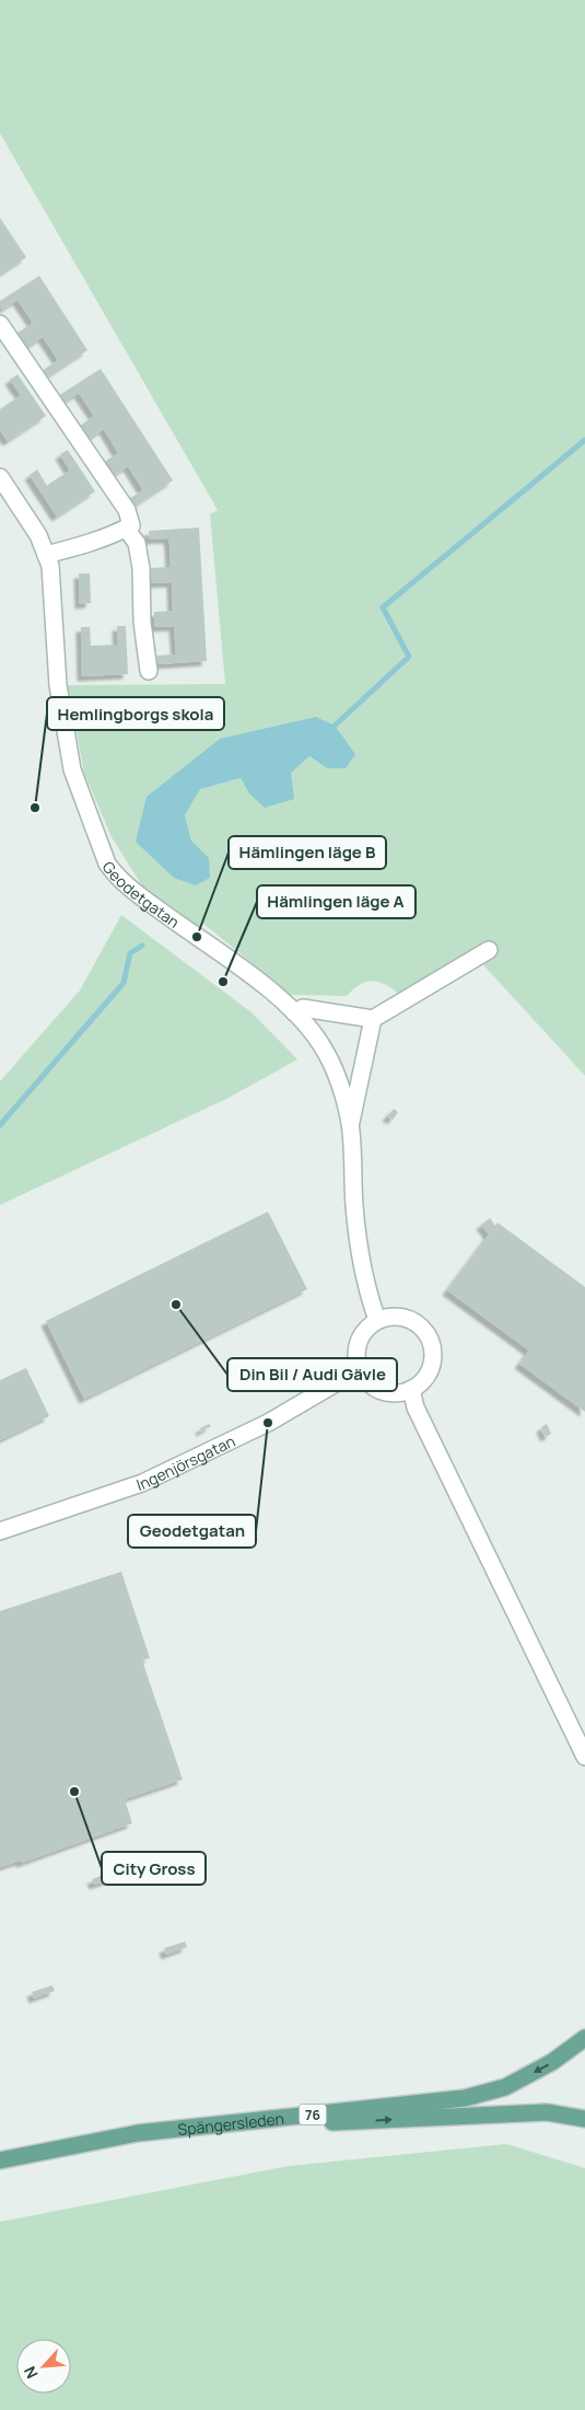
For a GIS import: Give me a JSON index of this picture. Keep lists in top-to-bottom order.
{
  "streets": {
    "main road": ["76", "Spängersleden"],
    "street": ["Geodetgatan", "Ingenjörsgatan"]
  },
  "crossings": [
    ["Geodetgatan", "Ingenjörsgatan"]
  ],
  "places": [
    "Hemlingborgs skola",
    "Hämlingen läge B",
    "Hämlingen läge A",
    "Din Bil / Audi Gävle",
    "Geodetgatan",
    "City Gross"
  ],
  "north": "bottom left"
}
